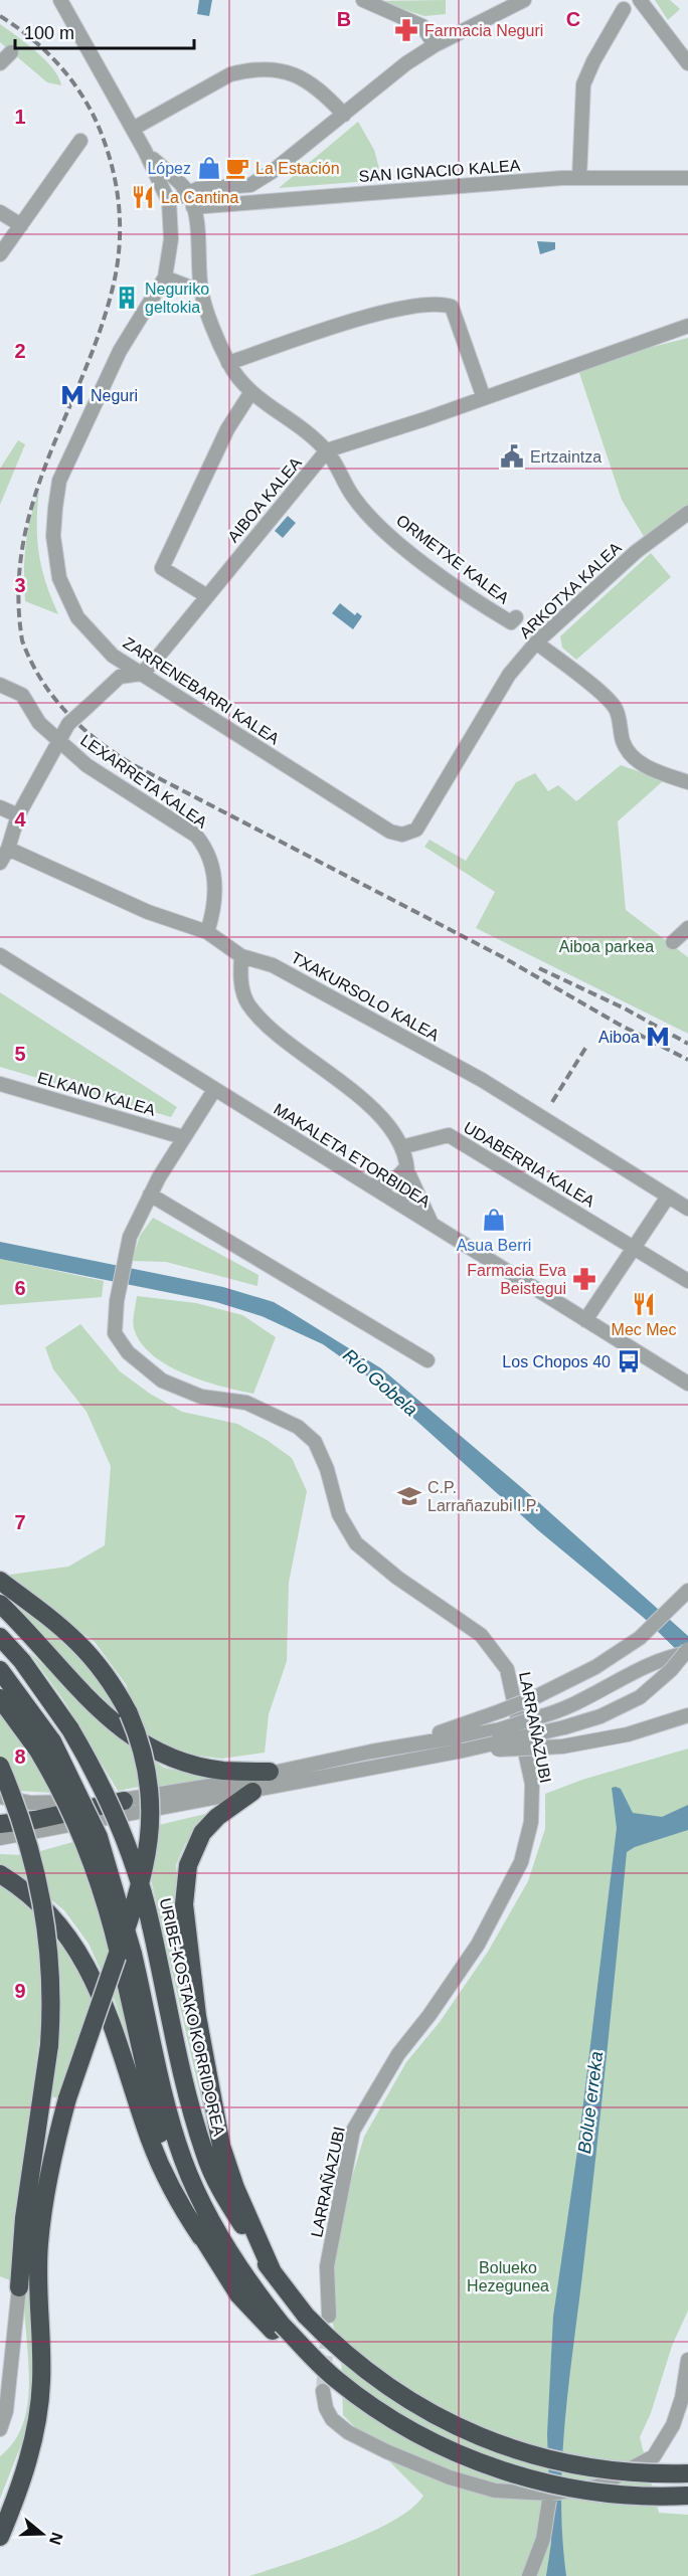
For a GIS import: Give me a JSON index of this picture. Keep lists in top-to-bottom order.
{
  "streets": {
    "highway": ["URIBE-KOSTAKO KORRIDOREA"],
    "street": [
      "SAN IGNACIO KALEA",
      "AIBOA KALEA",
      "ORMETXE KALEA",
      "ARKOTXA KALEA",
      "ZARRENEBARRI KALEA",
      "LEXARRETA KALEA",
      "TXAKURSOLO KALEA",
      "ELKANO KALEA",
      "MAKALETA ETORBIDEA",
      "UDABERRIA KALEA",
      "LARRAÑAZUBI"
    ]
  },
  "crossings": [
    ["SAN IGNACIO KALEA", "ORMETXE KALEA"],
    ["AIBOA KALEA", "ORMETXE KALEA"],
    ["AIBOA KALEA", "ZARRENEBARRI KALEA"],
    ["ARKOTXA KALEA", "ZARRENEBARRI KALEA"],
    ["LEXARRETA KALEA", "TXAKURSOLO KALEA"]
  ],
  "water": ["Río Gobela", "Bolue erreka"],
  "parks": ["Aiboa parkea", "Bolueko Hezegunea"],
  "places": {
    "pharmacy": ["Farmacia Neguri", "Farmacia Eva Beistegui"],
    "shop": ["López", "Asua Berri"],
    "cafe": ["La Estación"],
    "restaurant": ["La Cantina", "Mec Mec"],
    "building": ["Neguriko geltokia"],
    "metro station": ["Neguri", "Aiboa"],
    "public building": ["Ertzaintza"],
    "bus stop": ["Los Chopos 40"],
    "school or university": ["C.P. Larrañazubi I.P."]
  },
  "scale_bar": "100 m",
  "north": "right",
  "grid": {
    "columns": ["B", "C"],
    "rows": [
      "1",
      "2",
      "3",
      "4",
      "5",
      "6",
      "7",
      "8",
      "9"
    ]
  }
}
